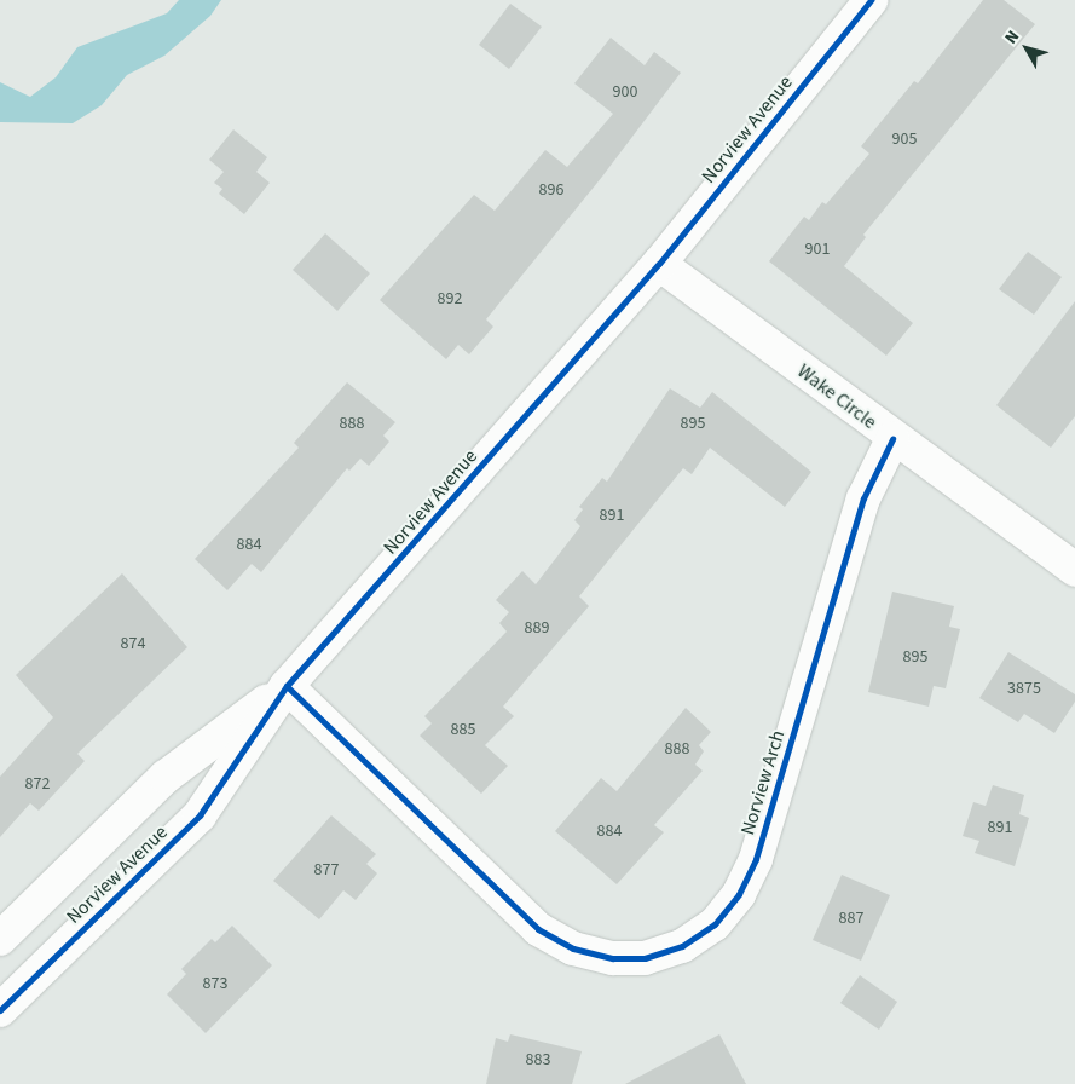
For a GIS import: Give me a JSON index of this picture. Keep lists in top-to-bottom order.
{
  "streets": {
    "street": ["Norview Avenue", "Wake Circle", "Norview Arch"]
  },
  "crossings": [
    ["Norview Avenue", "Wake Circle"],
    ["Norview Avenue", "Norview Arch"],
    ["Wake Circle", "Norview Arch"]
  ],
  "house_numbers": [
    "900",
    "905",
    "896",
    "901",
    "892",
    "888",
    "895",
    "891",
    "884",
    "889",
    "874",
    "895",
    "3875",
    "885",
    "888",
    "872",
    "891",
    "884",
    "877",
    "887",
    "873",
    "883"
  ],
  "north": "top left"
}
